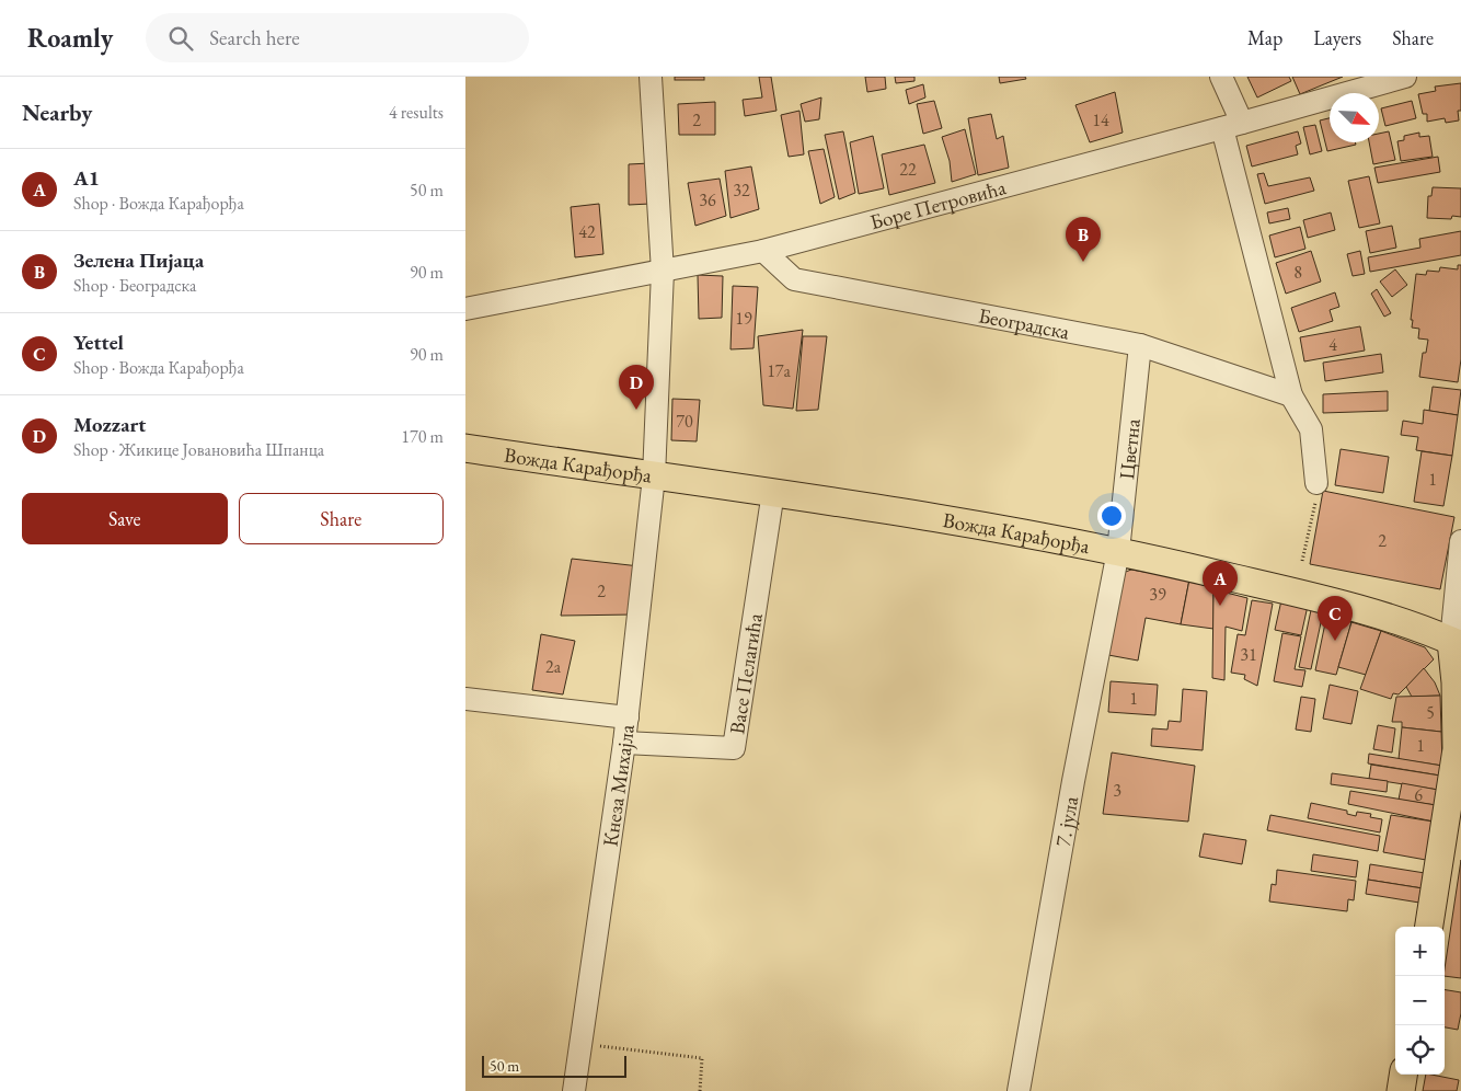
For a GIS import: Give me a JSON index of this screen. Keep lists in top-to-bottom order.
{
  "streets": {
    "main road": ["Вожда Карађорђа"],
    "street": [
      "Боре Петровића",
      "Београдска",
      "Цветна",
      "Васе Пелагића",
      "Кнеза Михајла",
      "7. јула"
    ]
  },
  "crossings": [
    ["Боре Петровића", "Београдска"],
    ["Боре Петровића", "Кнеза Михајла"],
    ["Београдска", "Цветна"],
    ["Цветна", "Вожда Карађорђа"],
    ["Цветна", "7. јула"],
    ["Вожда Карађорђа", "Васе Пелагића"],
    ["Вожда Карађорђа", "Кнеза Михајла"],
    ["Вожда Карађорђа", "7. јула"],
    ["Васе Пелагића", "Кнеза Михајла"]
  ],
  "house_numbers": [
    "2",
    "14",
    "22",
    "32",
    "36",
    "42",
    "8",
    "19",
    "4",
    "17a",
    "70",
    "1",
    "2",
    "2",
    "39",
    "31",
    "2a",
    "1",
    "5",
    "1",
    "3",
    "6"
  ],
  "scale_bar": "50 m",
  "north": "bottom right",
  "page": {
    "header": "Roamly",
    "search": "Search here",
    "nav": ["Map", "Layers", "Share"],
    "heading": ["Nearby", "4 results"],
    "list": [
      {
        "mark": "A",
        "name": "A1",
        "note": "Shop · Вожда Карађорђа",
        "value": "50 m"
      },
      {
        "mark": "B",
        "name": "Зелена Пијаца",
        "note": "Shop · Београдска",
        "value": "90 m"
      },
      {
        "mark": "C",
        "name": "Yettel",
        "note": "Shop · Вожда Карађорђа",
        "value": "90 m"
      },
      {
        "mark": "D",
        "name": "Mozzart",
        "note": "Shop · Жикице Јовановића Шпанца",
        "value": "170 m"
      }
    ],
    "pins": [
      "B",
      "D",
      "A",
      "C"
    ],
    "buttons": ["Save", "Share"],
    "map_buttons": ["+", "−"],
    "scale": "50 m"
  }
}
